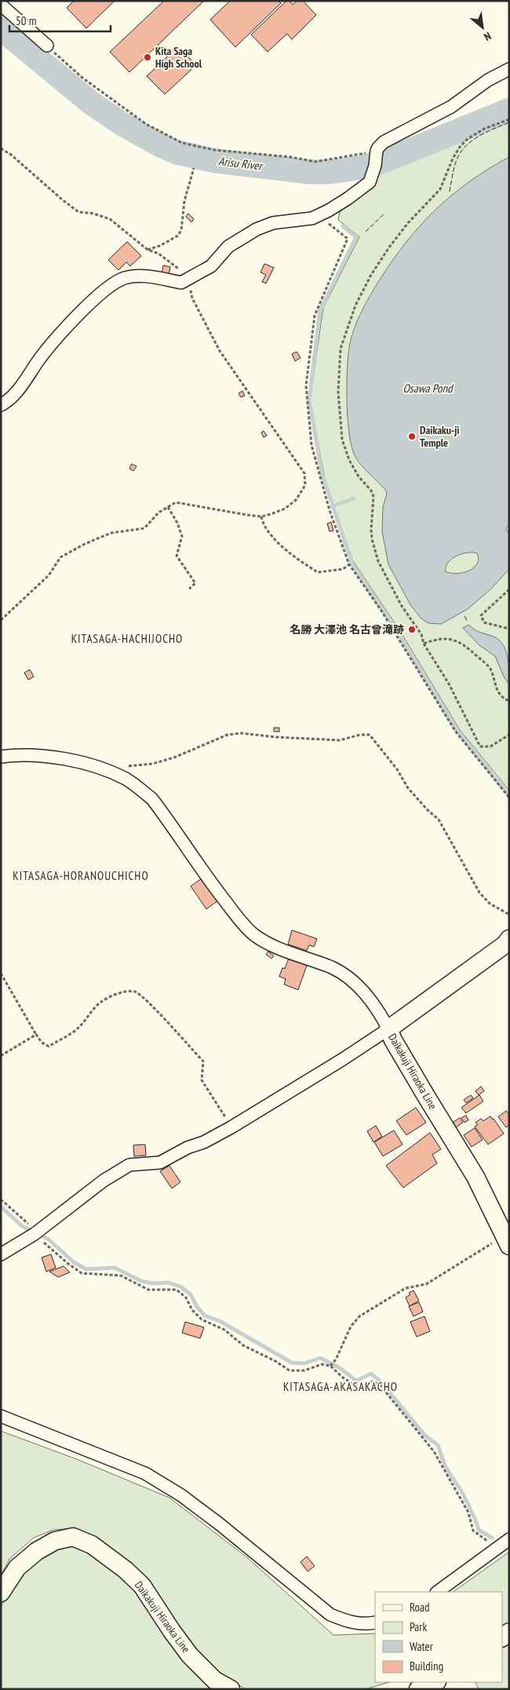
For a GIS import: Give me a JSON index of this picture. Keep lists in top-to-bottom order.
{
  "streets": {
    "main road": ["Daikakuji Hiraoka Line"]
  },
  "districts": ["KITASAGA-HACHIJOCHO", "KITASAGA-HORANOUCHICHO", "KITASAGA-AKASAKACHO"],
  "water": ["Arisu River", "Osawa Pond"],
  "places": ["Kita Saga High School", "Daikaku-ji Temple", "名勝 大澤池 名古曾滝跡"],
  "legend": [
    "Road",
    "Park",
    "Water",
    "Building"
  ],
  "scale_bar": "50 m",
  "north": "bottom right"
}
